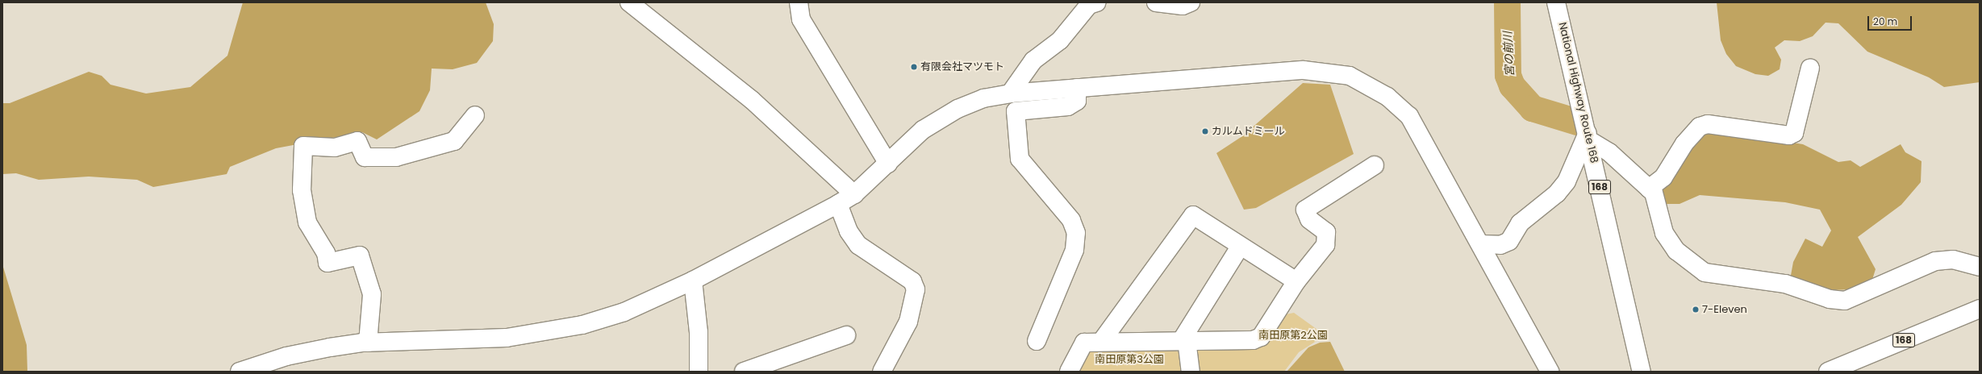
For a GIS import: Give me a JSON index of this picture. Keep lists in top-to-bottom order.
{
  "streets": {
    "main road": ["National Highway Route 168", "168"]
  },
  "water": ["宮の前川"],
  "parks": ["南田原第2公園", "南田原第3公園"],
  "places": ["有限会社マツモト", "カルムドミール", "7-Eleven"],
  "scale_bar": "20 m"
}
